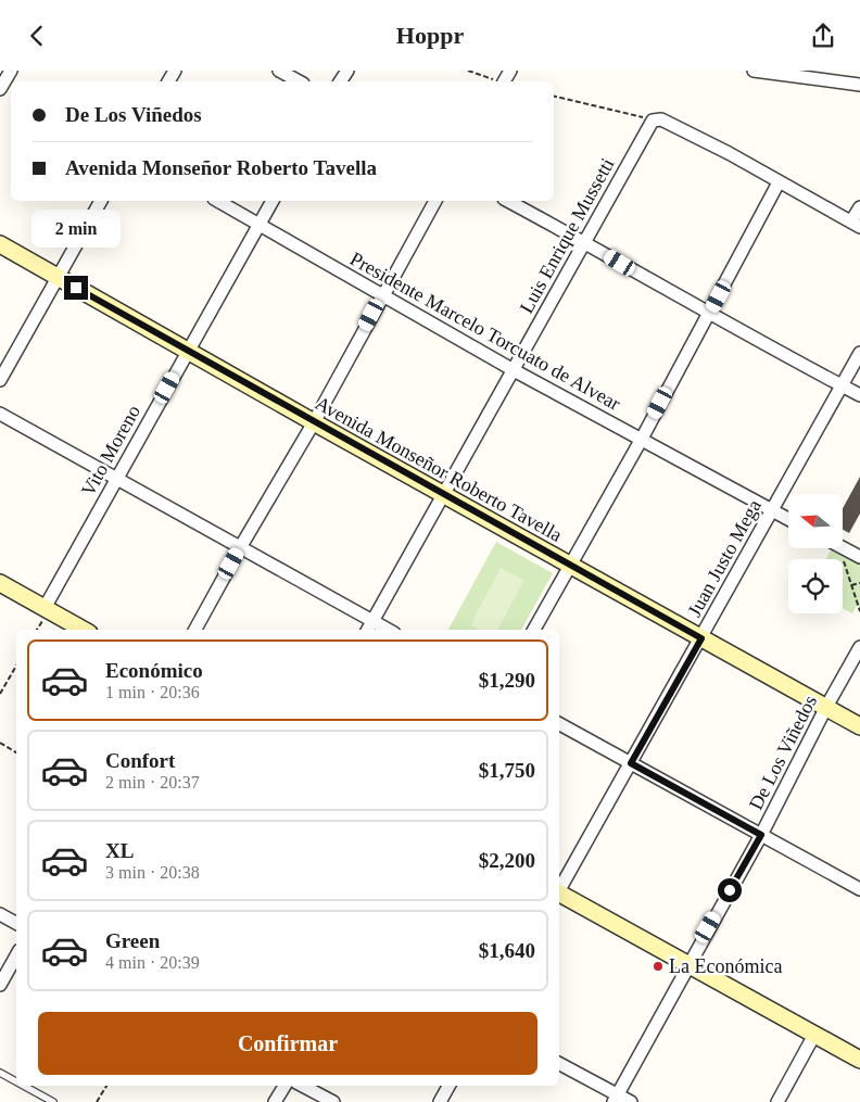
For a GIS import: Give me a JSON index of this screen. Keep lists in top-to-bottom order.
{
  "streets": {
    "main road": ["Avenida Monseñor Roberto Tavella"],
    "street": [
      "Luis Enrique Mussetti",
      "Presidente Marcelo Torcuato de Alvear",
      "Vito Moreno",
      "Juan Justo Mega",
      "De Los Viñedos"
    ]
  },
  "crossings": [
    ["Luis Enrique Mussetti", "Presidente Marcelo Torcuato de Alvear"],
    ["Luis Enrique Mussetti", "Avenida Monseñor Roberto Tavella"],
    ["Presidente Marcelo Torcuato de Alvear", "Vito Moreno"],
    ["Presidente Marcelo Torcuato de Alvear", "Juan Justo Mega"],
    ["Vito Moreno", "Avenida Monseñor Roberto Tavella"],
    ["Avenida Monseñor Roberto Tavella", "Juan Justo Mega"],
    ["Avenida Monseñor Roberto Tavella", "De Los Viñedos"]
  ],
  "places": ["La Económica"],
  "north": "left",
  "page": {
    "header": "Hoppr",
    "banner": ["De Los Viñedos", "Avenida Monseñor Roberto Tavella"],
    "bubble": "2 min",
    "list": [
      {
        "name": "Económico",
        "note": "1 min · 20:36",
        "value": "$1,290"
      },
      {
        "name": "Confort",
        "note": "2 min · 20:37",
        "value": "$1,750"
      },
      {
        "name": "XL",
        "note": "3 min · 20:38",
        "value": "$2,200"
      },
      {
        "name": "Green",
        "note": "4 min · 20:39",
        "value": "$1,640"
      }
    ],
    "buttons": "Confirmar"
  }
}
